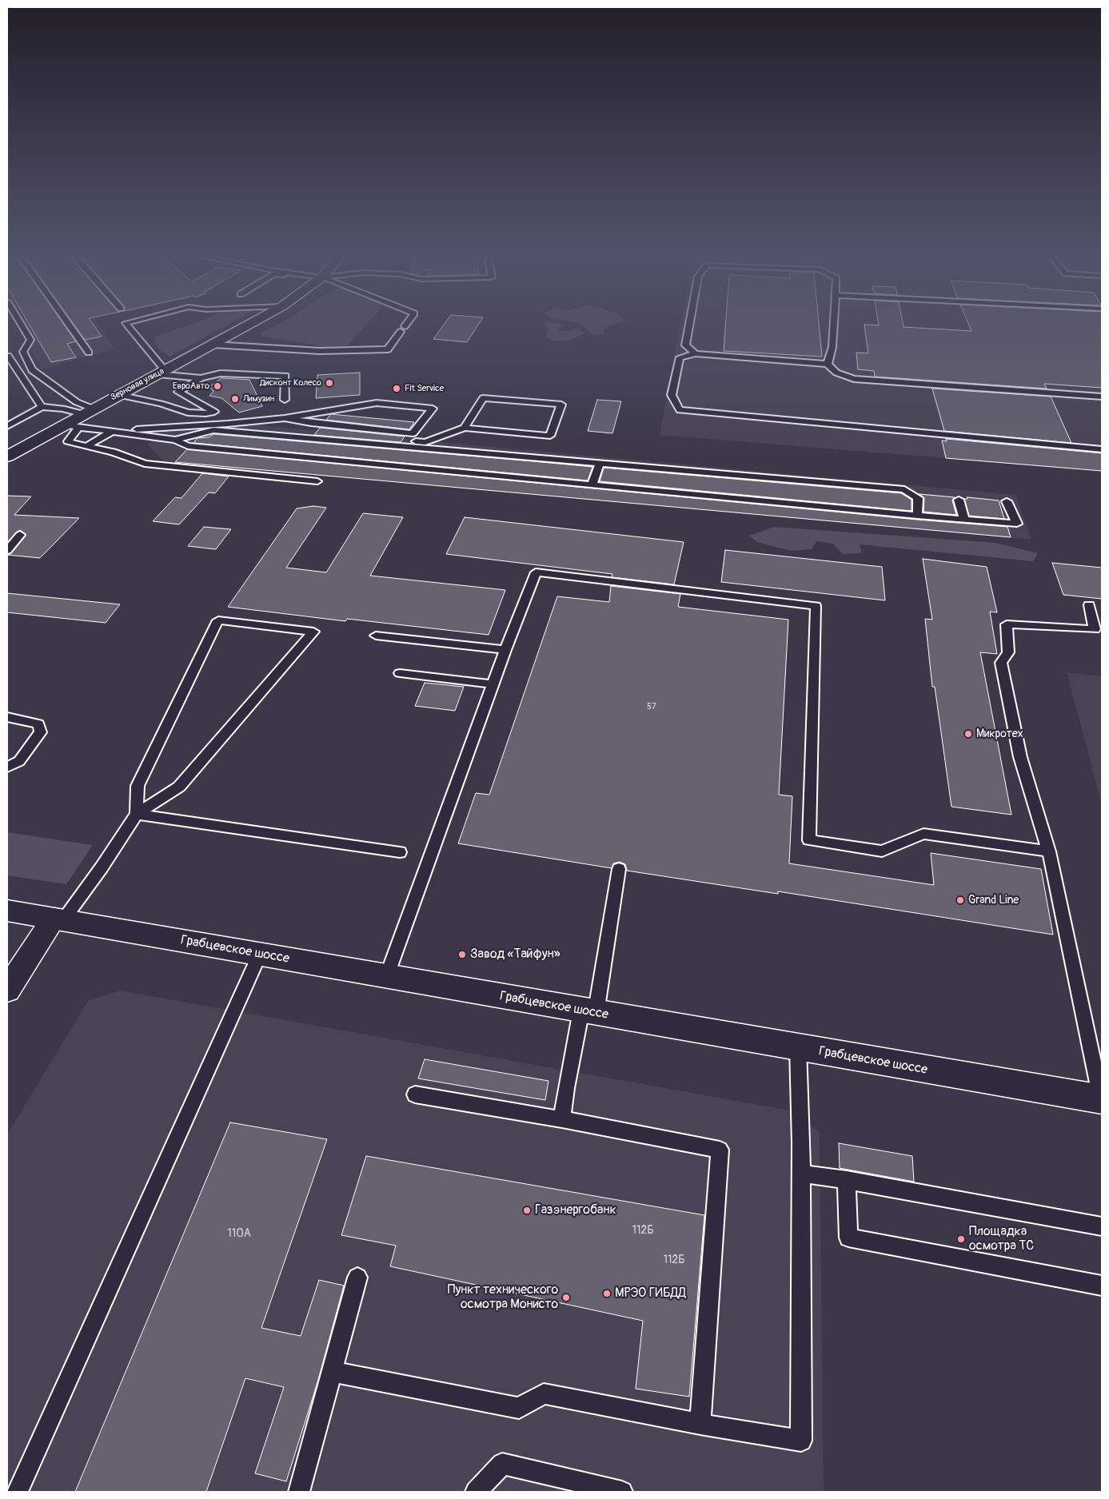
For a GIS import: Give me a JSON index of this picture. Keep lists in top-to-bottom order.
{
  "streets": {
    "main road": ["Зерновая улица", "Грабцевское шоссе"]
  },
  "places": [
    "Дисконт Колесо",
    "ЕвроАвто",
    "Fit Service",
    "Лимузин",
    "Микротех",
    "Grand Line",
    "Завод «Тайфун»",
    "Газэнергобанк",
    "Площадка осмотра ТС",
    "МРЭО ГИБДД",
    "Пункт технического осмотра Монисто"
  ],
  "house_numbers": [
    "57",
    "112Б",
    "110А",
    "112Б"
  ]
}
